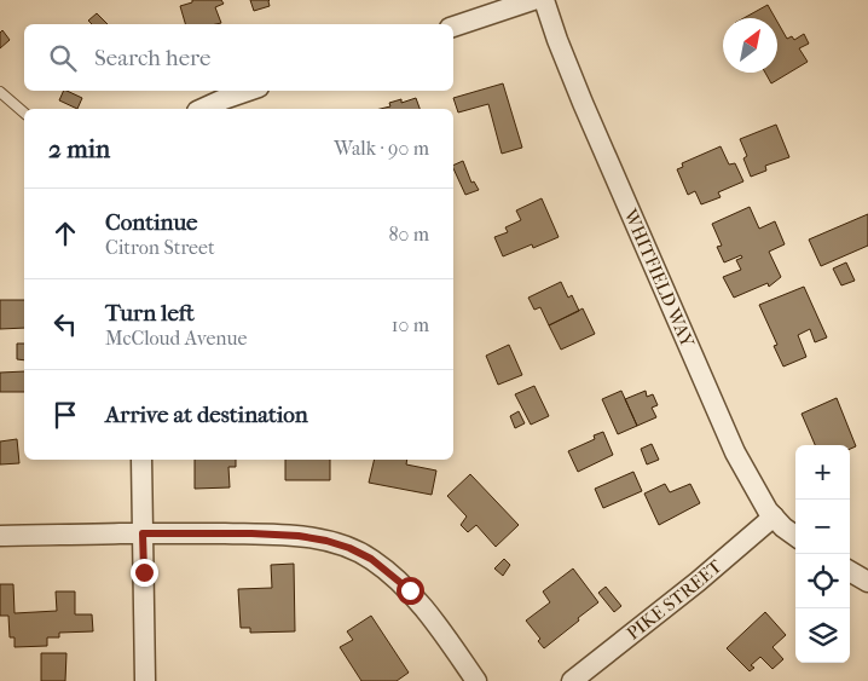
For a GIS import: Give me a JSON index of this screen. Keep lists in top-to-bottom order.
{
  "streets": {
    "street": ["WHITFIELD WAY", "PIKE STREET"]
  },
  "crossings": [
    ["WHITFIELD WAY", "PIKE STREET"]
  ],
  "north": "top right",
  "page": {
    "search": "Search here",
    "heading": ["2 min", "Walk · 90 m"],
    "list": [
      ["Continue", "Citron Street", "80 m"],
      ["Turn left", "McCloud Avenue", "10 m"],
      "Arrive at destination"
    ],
    "map_buttons": ["+", "−"]
  }
}
